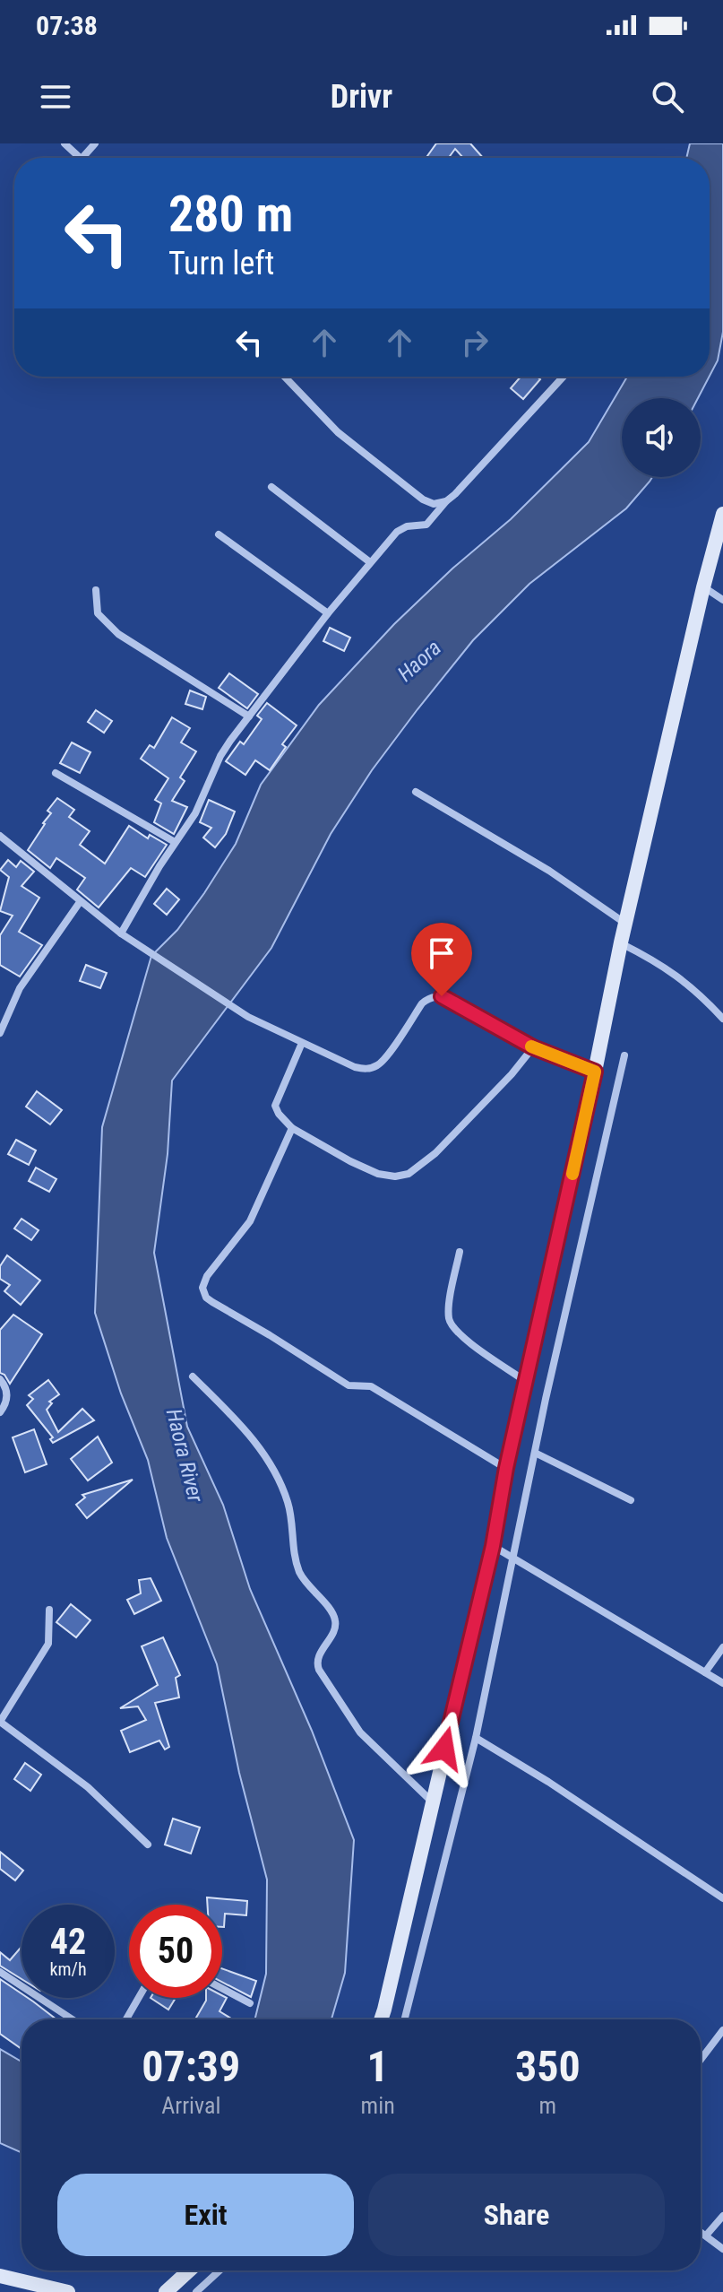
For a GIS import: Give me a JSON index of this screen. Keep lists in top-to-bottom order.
{
  "water": ["Haora", "Haora River"],
  "page": {
    "status": "07:38",
    "header": "Drivr",
    "turn": ["280 m", "Turn left"],
    "speed": "42 km/h",
    "limit": "50",
    "eta": [
      "07:39",
      "Arrival",
      "1",
      "min",
      "350",
      "m"
    ],
    "buttons": ["Exit", "Share"]
  }
}
